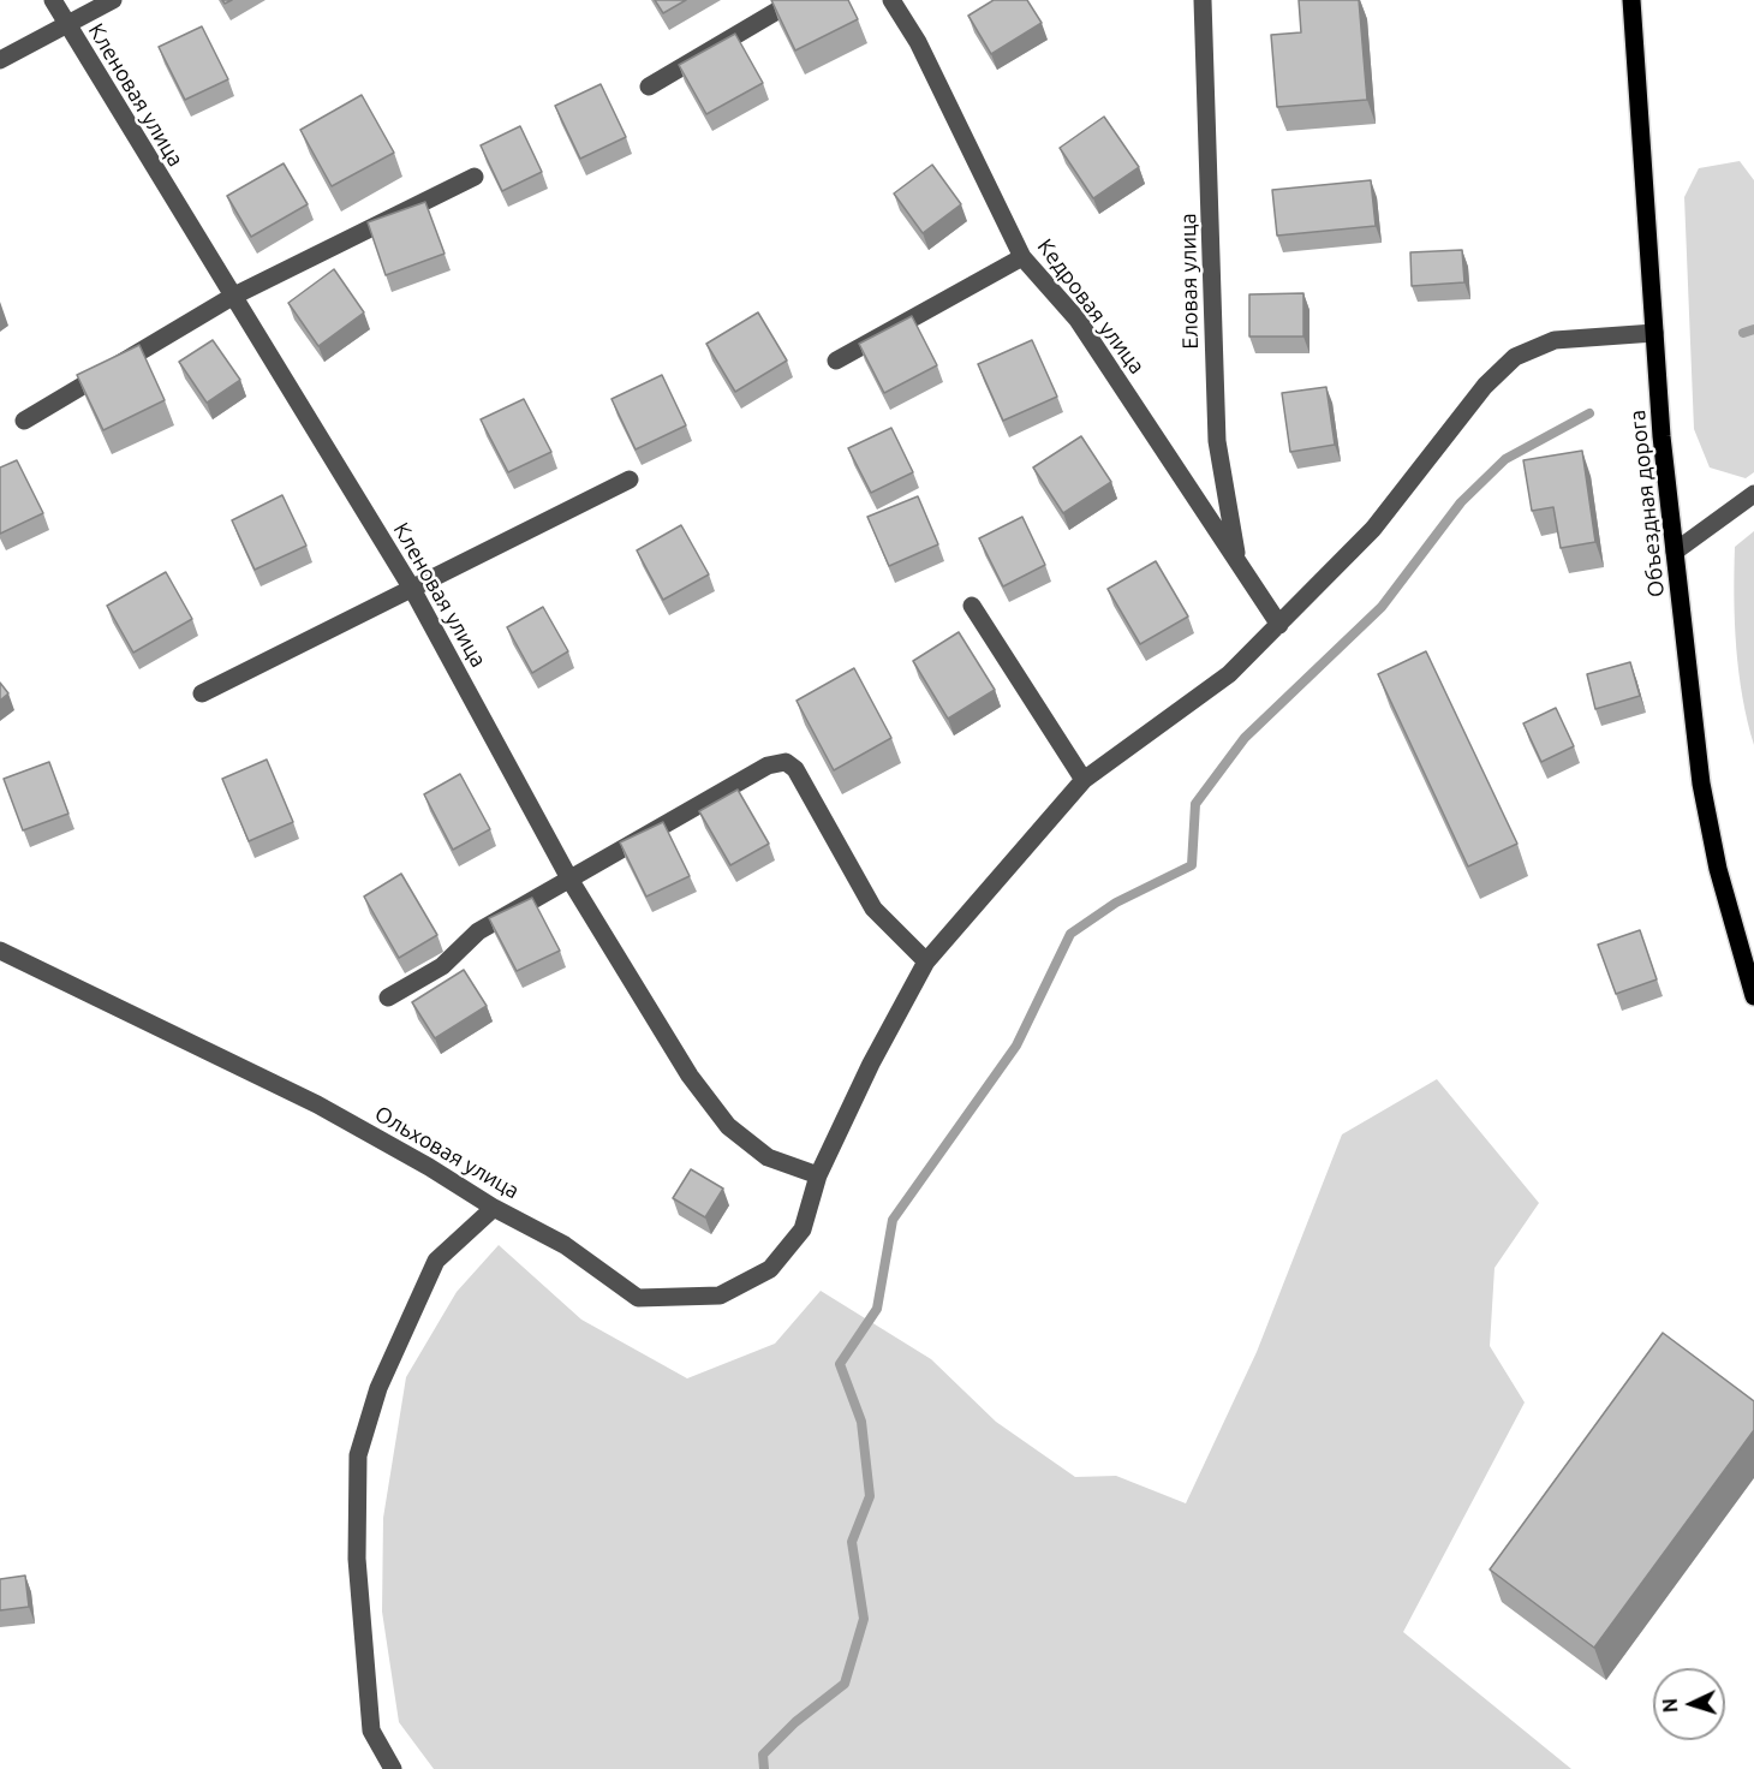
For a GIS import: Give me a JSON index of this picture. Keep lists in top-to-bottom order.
{
  "streets": {
    "main road": ["Объездная дорога"],
    "street": [
      "Кленовая улица",
      "Еловая улица",
      "Кедровая улица",
      "Ольховая улица"
    ]
  },
  "crossings": [
    ["Кленовая улица", "Ольховая улица"],
    ["Еловая улица", "Кедровая улица"],
    ["Кедровая улица", "Ольховая улица"],
    ["Объездная дорога", "Ольховая улица"]
  ],
  "north": "left"
}
